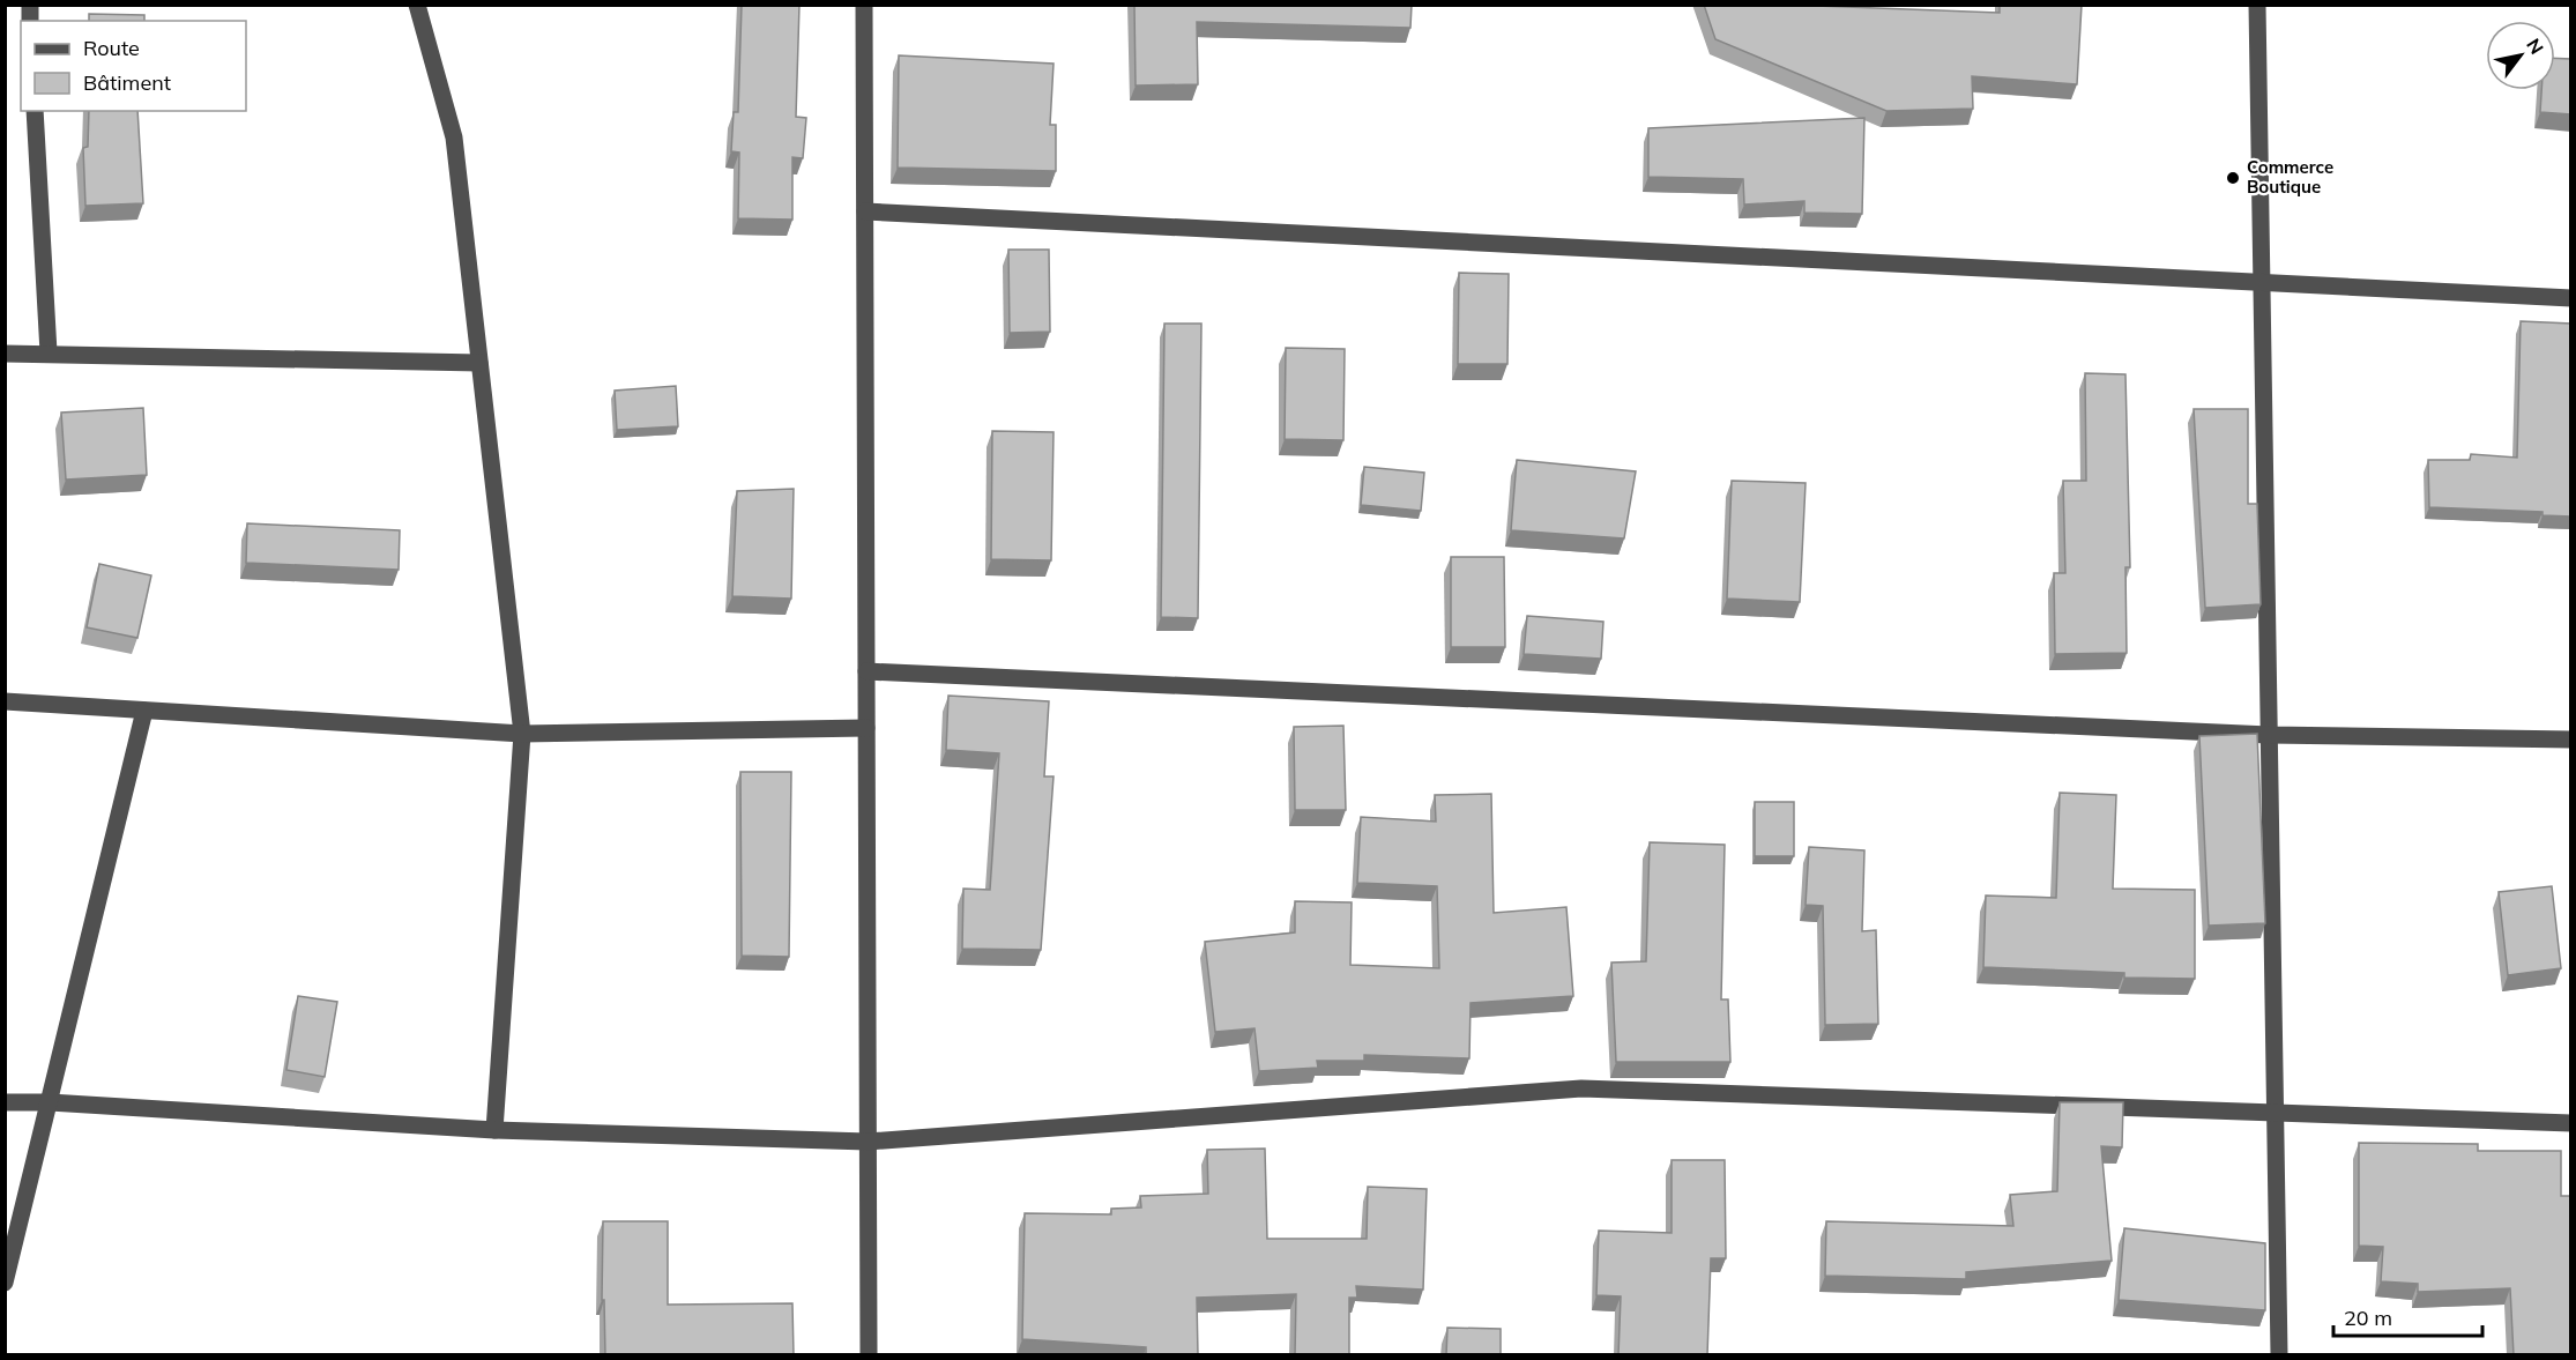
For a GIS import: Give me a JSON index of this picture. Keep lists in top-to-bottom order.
{
  "places": ["Commerce Boutique"],
  "legend": ["Route", "Bâtiment"],
  "scale_bar": "20 m",
  "north": "top right"
}
